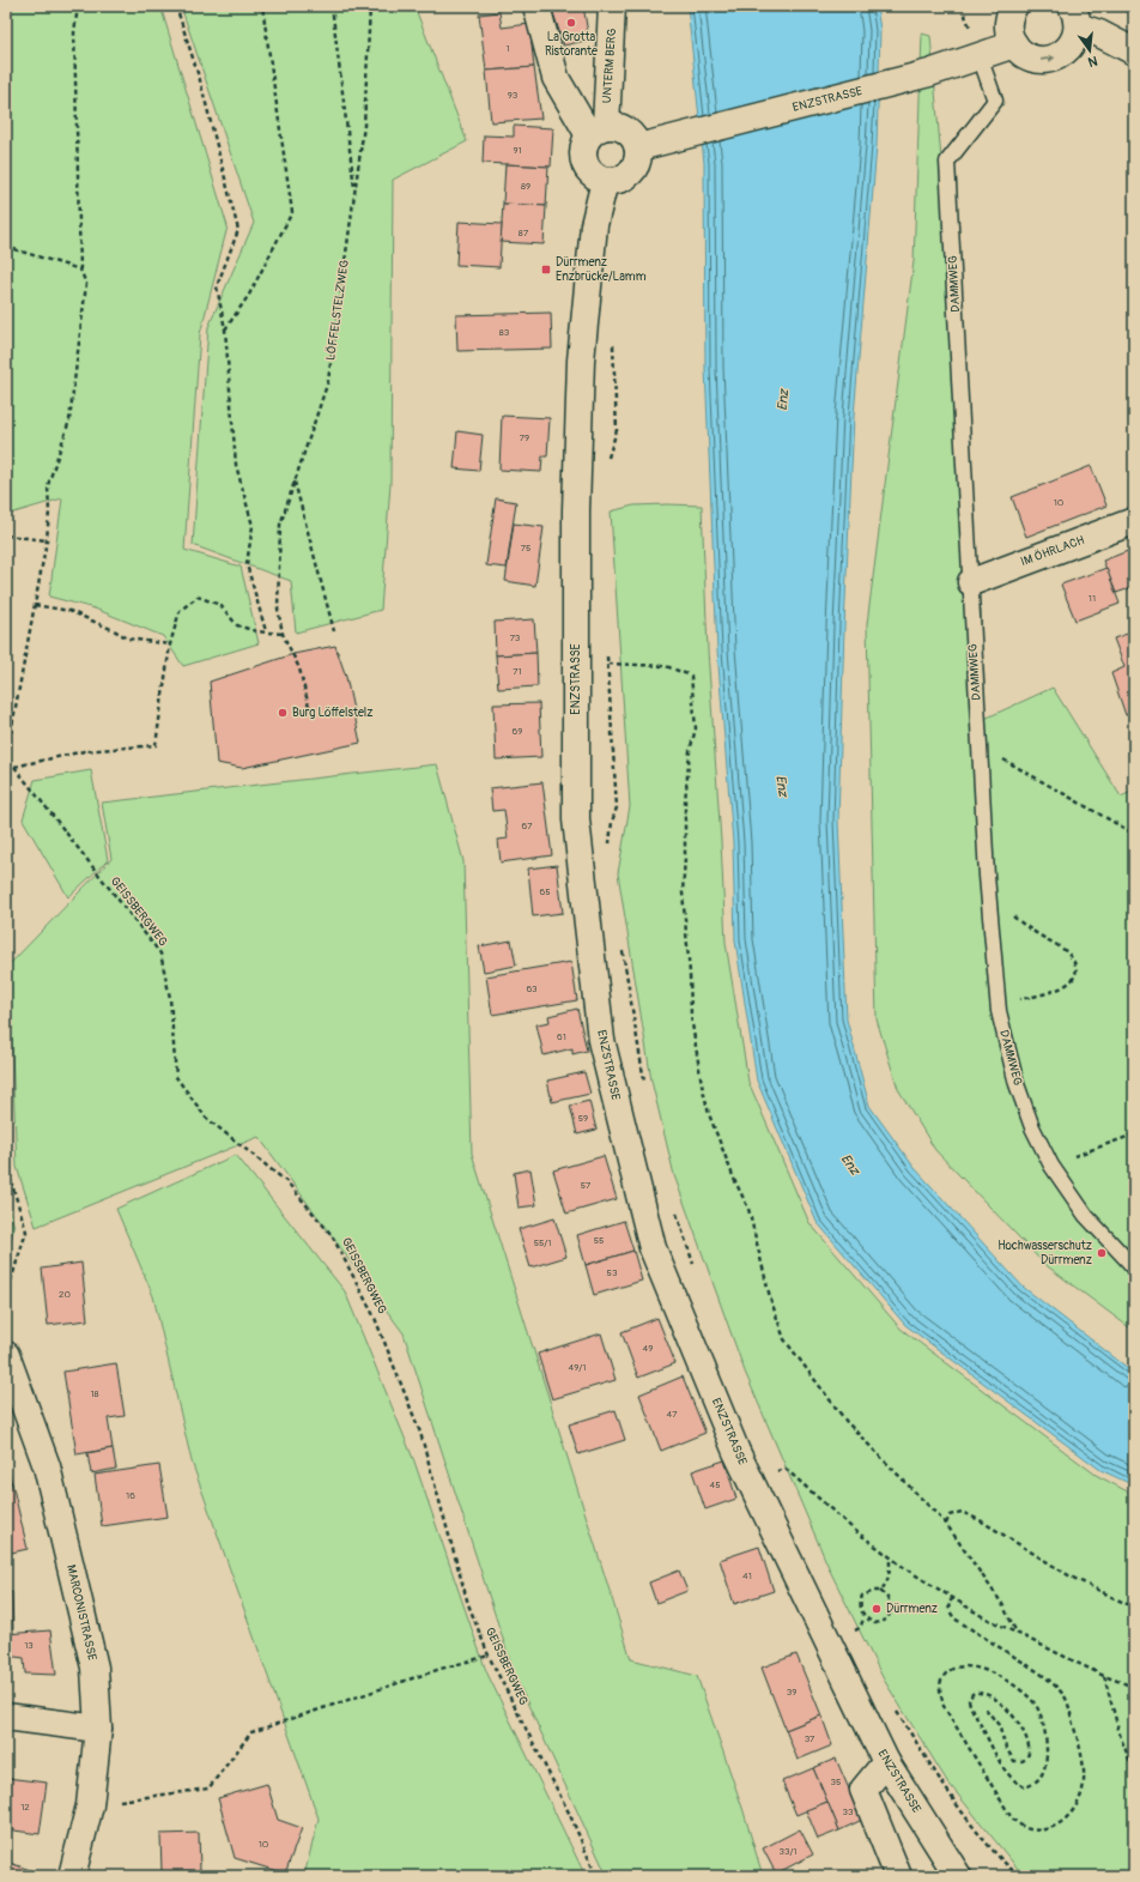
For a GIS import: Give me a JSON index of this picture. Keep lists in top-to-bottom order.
{
  "streets": {
    "main road": [
      "UNTERM BERG",
      "ENZSTRASSE",
      "IM ÖHRLACH",
      "MARCONISTRASSE"
    ],
    "lane": ["DAMMWEG"],
    "path": ["LÖFFELSTELZWEG", "GEISSBERGWEG"]
  },
  "crossings": [
    ["UNTERM BERG", "ENZSTRASSE"],
    ["ENZSTRASSE", "DAMMWEG"],
    ["DAMMWEG", "IM ÖHRLACH"]
  ],
  "water": ["Enz"],
  "places": {
    "other": [
      "La Grotta Ristorante",
      "Burg Löffelstelz",
      "Hochwasserschutz Dürrmenz",
      "Dürrmenz"
    ],
    "transit": ["Dürrmenz Enzbrücke/Lamm"]
  },
  "house_numbers": [
    "1",
    "93",
    "91",
    "89",
    "87",
    "83",
    "79",
    "10",
    "75",
    "11",
    "73",
    "71",
    "69",
    "67",
    "65",
    "63",
    "61",
    "59",
    "57",
    "55",
    "55/1",
    "53",
    "20",
    "49",
    "49/1",
    "18",
    "47",
    "45",
    "16",
    "41",
    "13",
    "39",
    "37",
    "35",
    "12",
    "33",
    "10",
    "33/1"
  ],
  "north": "bottom"
}
